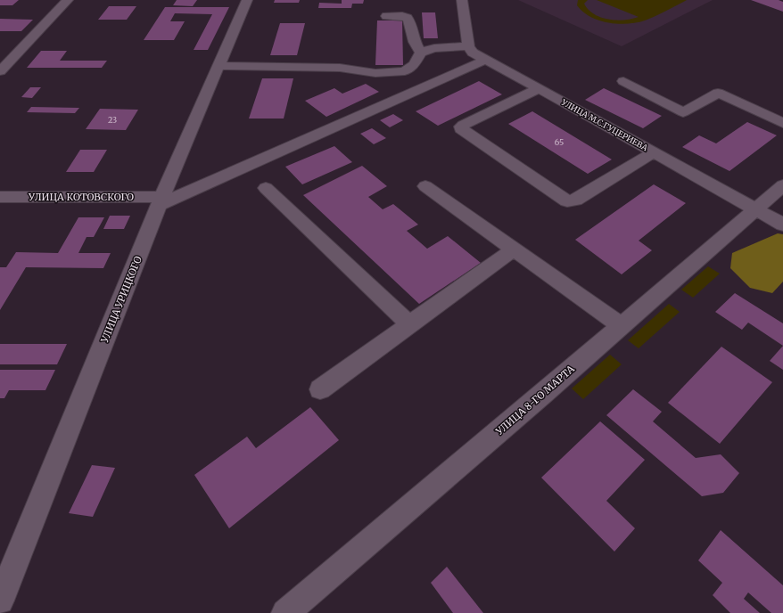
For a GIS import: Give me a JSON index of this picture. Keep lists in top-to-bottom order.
{
  "streets": {
    "street": [
      "УЛИЦА М.С.ГУЦЕРИЕВА",
      "УЛИЦА КОТОВСКОГО",
      "УЛИЦА УРИЦКОГО",
      "УЛИЦА 8-ГО МАРТА"
    ]
  },
  "crossings": [
    ["УЛИЦА М.С.ГУЦЕРИЕВА", "УЛИЦА 8-ГО МАРТА"],
    ["УЛИЦА КОТОВСКОГО", "УЛИЦА УРИЦКОГО"]
  ],
  "house_numbers": ["23", "65"]
}
